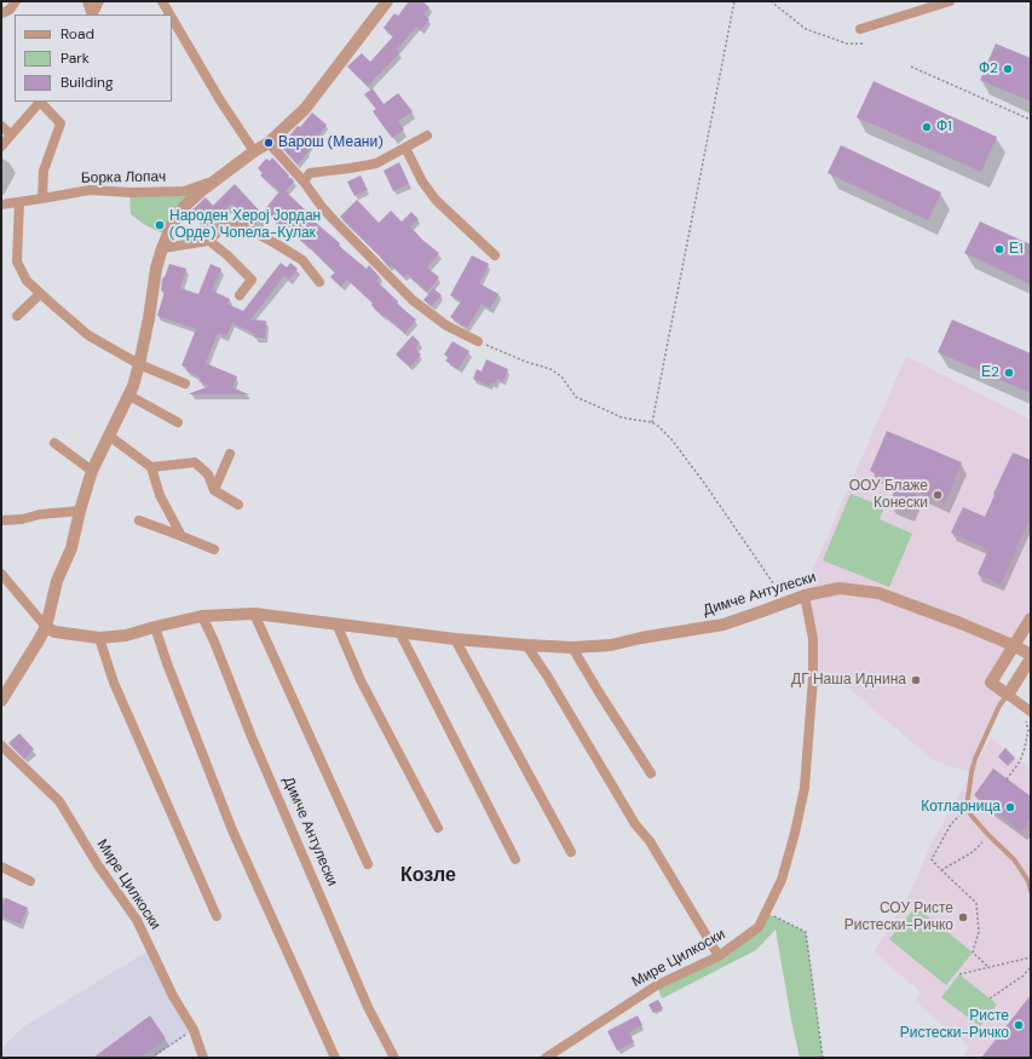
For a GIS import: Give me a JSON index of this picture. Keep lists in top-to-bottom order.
{
  "streets": {
    "street": ["Борка Лопач", "Димче Антулески", "Мире Цилкоски"]
  },
  "crossings": [
    ["Димче Антулески", "Мире Цилкоски"]
  ],
  "districts": ["Козле"],
  "places": [
    "Ф2",
    "Ф1",
    "Варош (Меани)",
    "Народен Херој Јордан (Орде) Чопела-Кулак",
    "Е1",
    "Е2",
    "ООУ Блаже Конески",
    "ДГ Наша Иднина",
    "Котларница",
    "СОУ Ристе Ристески-Ричко",
    "Ристе Ристески-Ричко"
  ],
  "legend": ["Road", "Park", "Building"]
}
